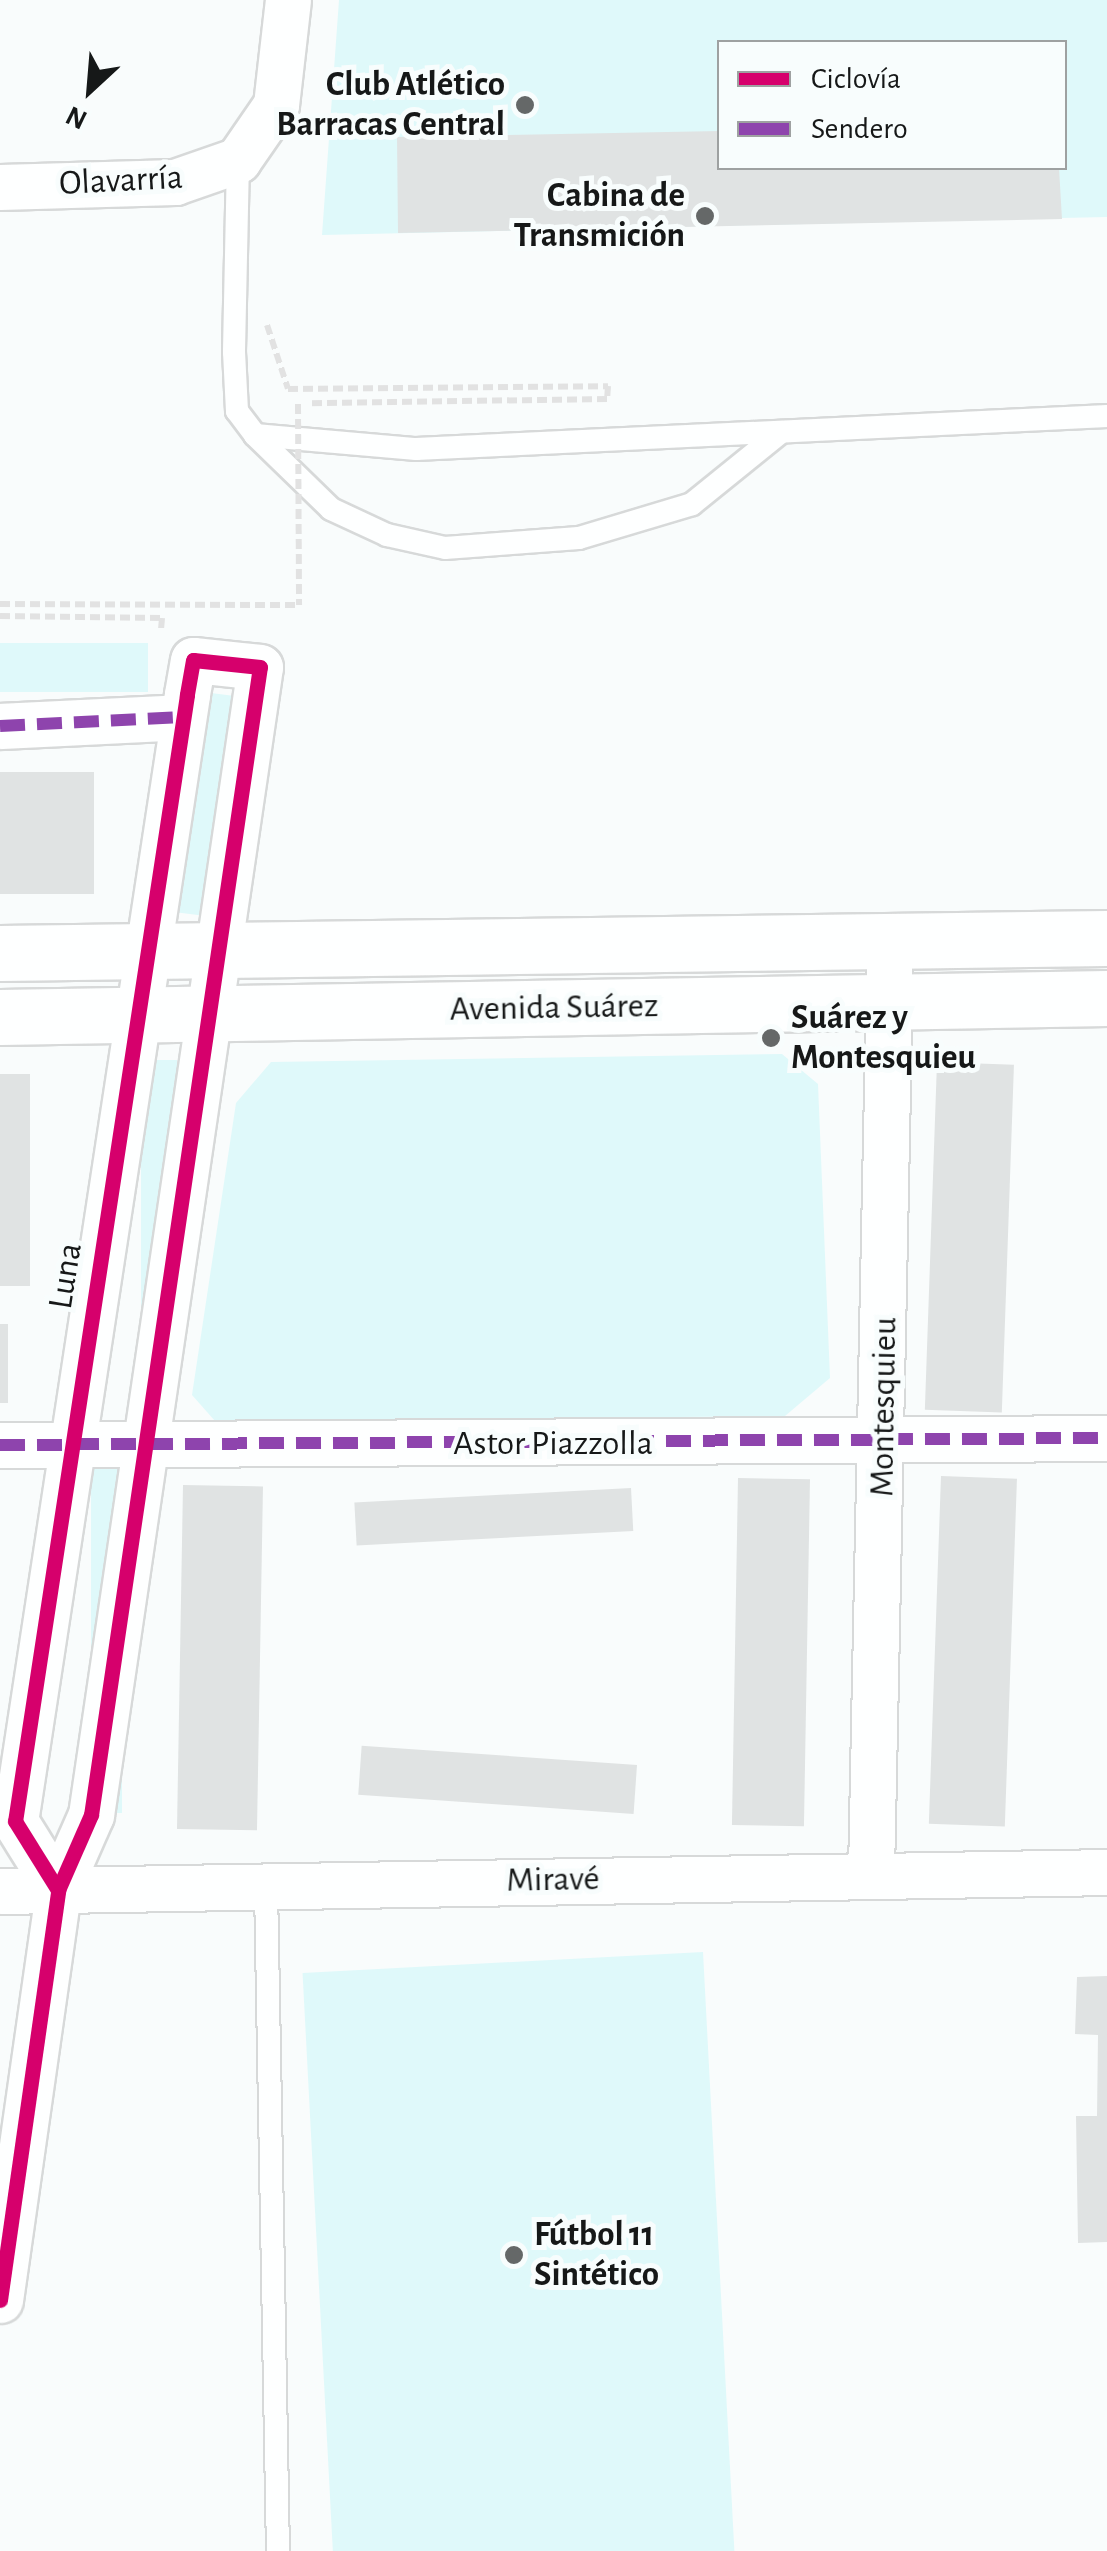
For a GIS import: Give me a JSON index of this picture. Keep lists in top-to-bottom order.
{
  "streets": {
    "street": [
      "Olavarría",
      "Avenida Suárez",
      "Luna",
      "Montesquieu",
      "Astor Piazzolla",
      "Miravé"
    ]
  },
  "crossings": [
    ["Avenida Suárez", "Luna"],
    ["Avenida Suárez", "Montesquieu"],
    ["Luna", "Astor Piazzolla"],
    ["Luna", "Miravé"],
    ["Montesquieu", "Astor Piazzolla"],
    ["Montesquieu", "Miravé"]
  ],
  "places": [
    "Club Atlético Barracas Central",
    "Cabina de Transmición",
    "Suárez y Montesquieu",
    "Fútbol 11 Sintético"
  ],
  "legend": ["Ciclovía", "Sendero"],
  "north": "bottom left"
}
